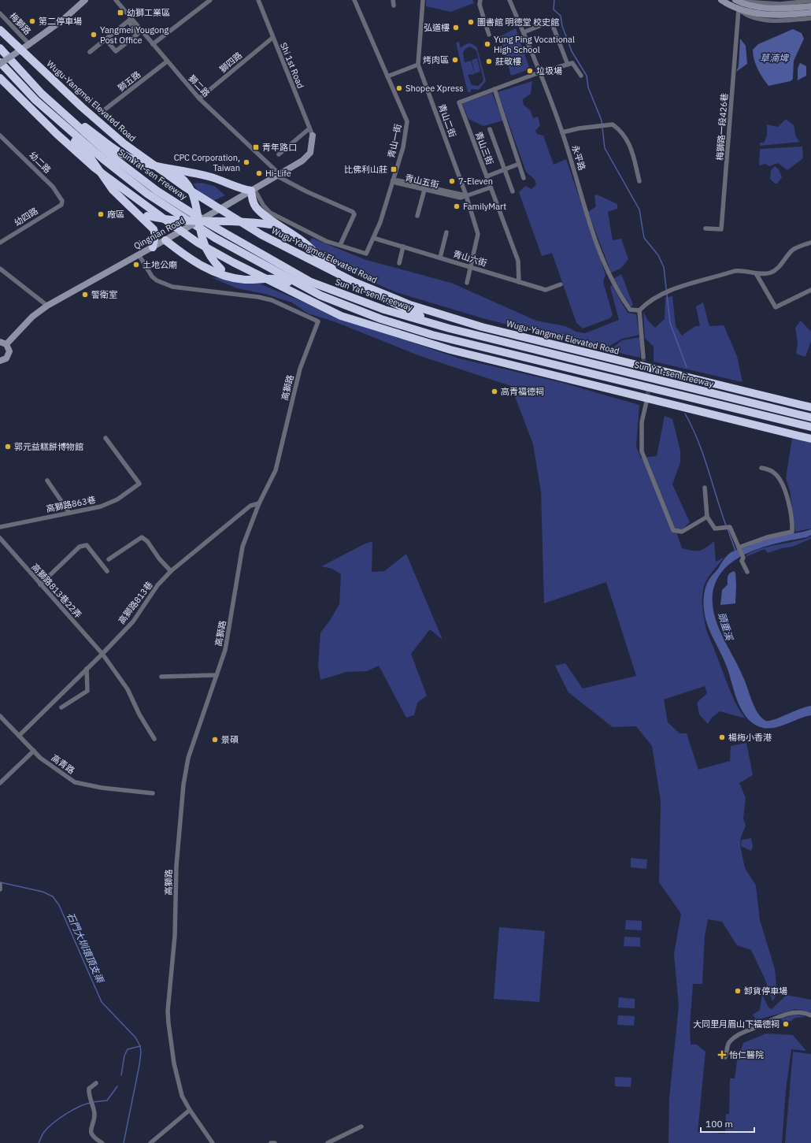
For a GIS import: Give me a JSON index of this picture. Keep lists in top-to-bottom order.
{
  "streets": {
    "highway": ["Wugu-Yangmei Elevated Road", "Sun Yat-sen Freeway"],
    "street": [
      "梅獅路",
      "獅四路",
      "Shi 1st Road",
      "獅五路",
      "獅二路",
      "青山二街",
      "梅獅路一段426巷",
      "青山一街",
      "青山三街",
      "永平路",
      "幼二路",
      "青山五街",
      "幼四路",
      "Qingnian Road",
      "青山六街",
      "高獅路",
      "高獅路863巷",
      "高獅路813巷22弄",
      "高獅路813巷",
      "高青路"
    ]
  },
  "crossings": [
    ["獅四路", "Shi 1st Road"],
    ["獅四路", "獅二路"],
    ["Shi 1st Road", "Qingnian Road"],
    ["獅五路", "獅二路"],
    ["獅二路", "青山一街"],
    ["獅二路", "Qingnian Road"],
    ["青山二街", "青山五街"],
    ["青山二街", "青山六街"],
    ["青山一街", "青山五街"],
    ["青山一街", "青山六街"],
    ["青山三街", "永平路"],
    ["青山三街", "青山五街"],
    ["青山三街", "青山六街"],
    ["幼二路", "幼四路"],
    ["Qingnian Road", "高獅路"],
    ["高獅路", "高獅路813巷"],
    ["高獅路813巷22弄", "高獅路813巷"],
    ["高獅路813巷", "高青路"]
  ],
  "water": ["草湳埤", "頭重溪", "石門大圳環頂支渠"],
  "places": {
    "transit": ["幼獅工業區", "青年路口", "比佛利山莊"],
    "other": [
      "第二停車場",
      "圖書館 明德堂 校史館",
      "弘道樓",
      "Yangmei Yougong Post Office",
      "Yung Ping Vocational High School",
      "烤肉區",
      "莊敬樓",
      "垃圾場",
      "Shopee Xpress",
      "CPC Corporation, Taiwan",
      "Hi-Life",
      "7-Eleven",
      "FamilyMart",
      "廠區",
      "土地公廟",
      "警衛室",
      "高青福德祠",
      "郭元益糕餅博物館",
      "楊梅小香港",
      "景碩",
      "卸貨停車場",
      "大同里月眉山下福德祠"
    ],
    "health": ["怡仁醫院"]
  },
  "scale_bar": "100 m"
}
